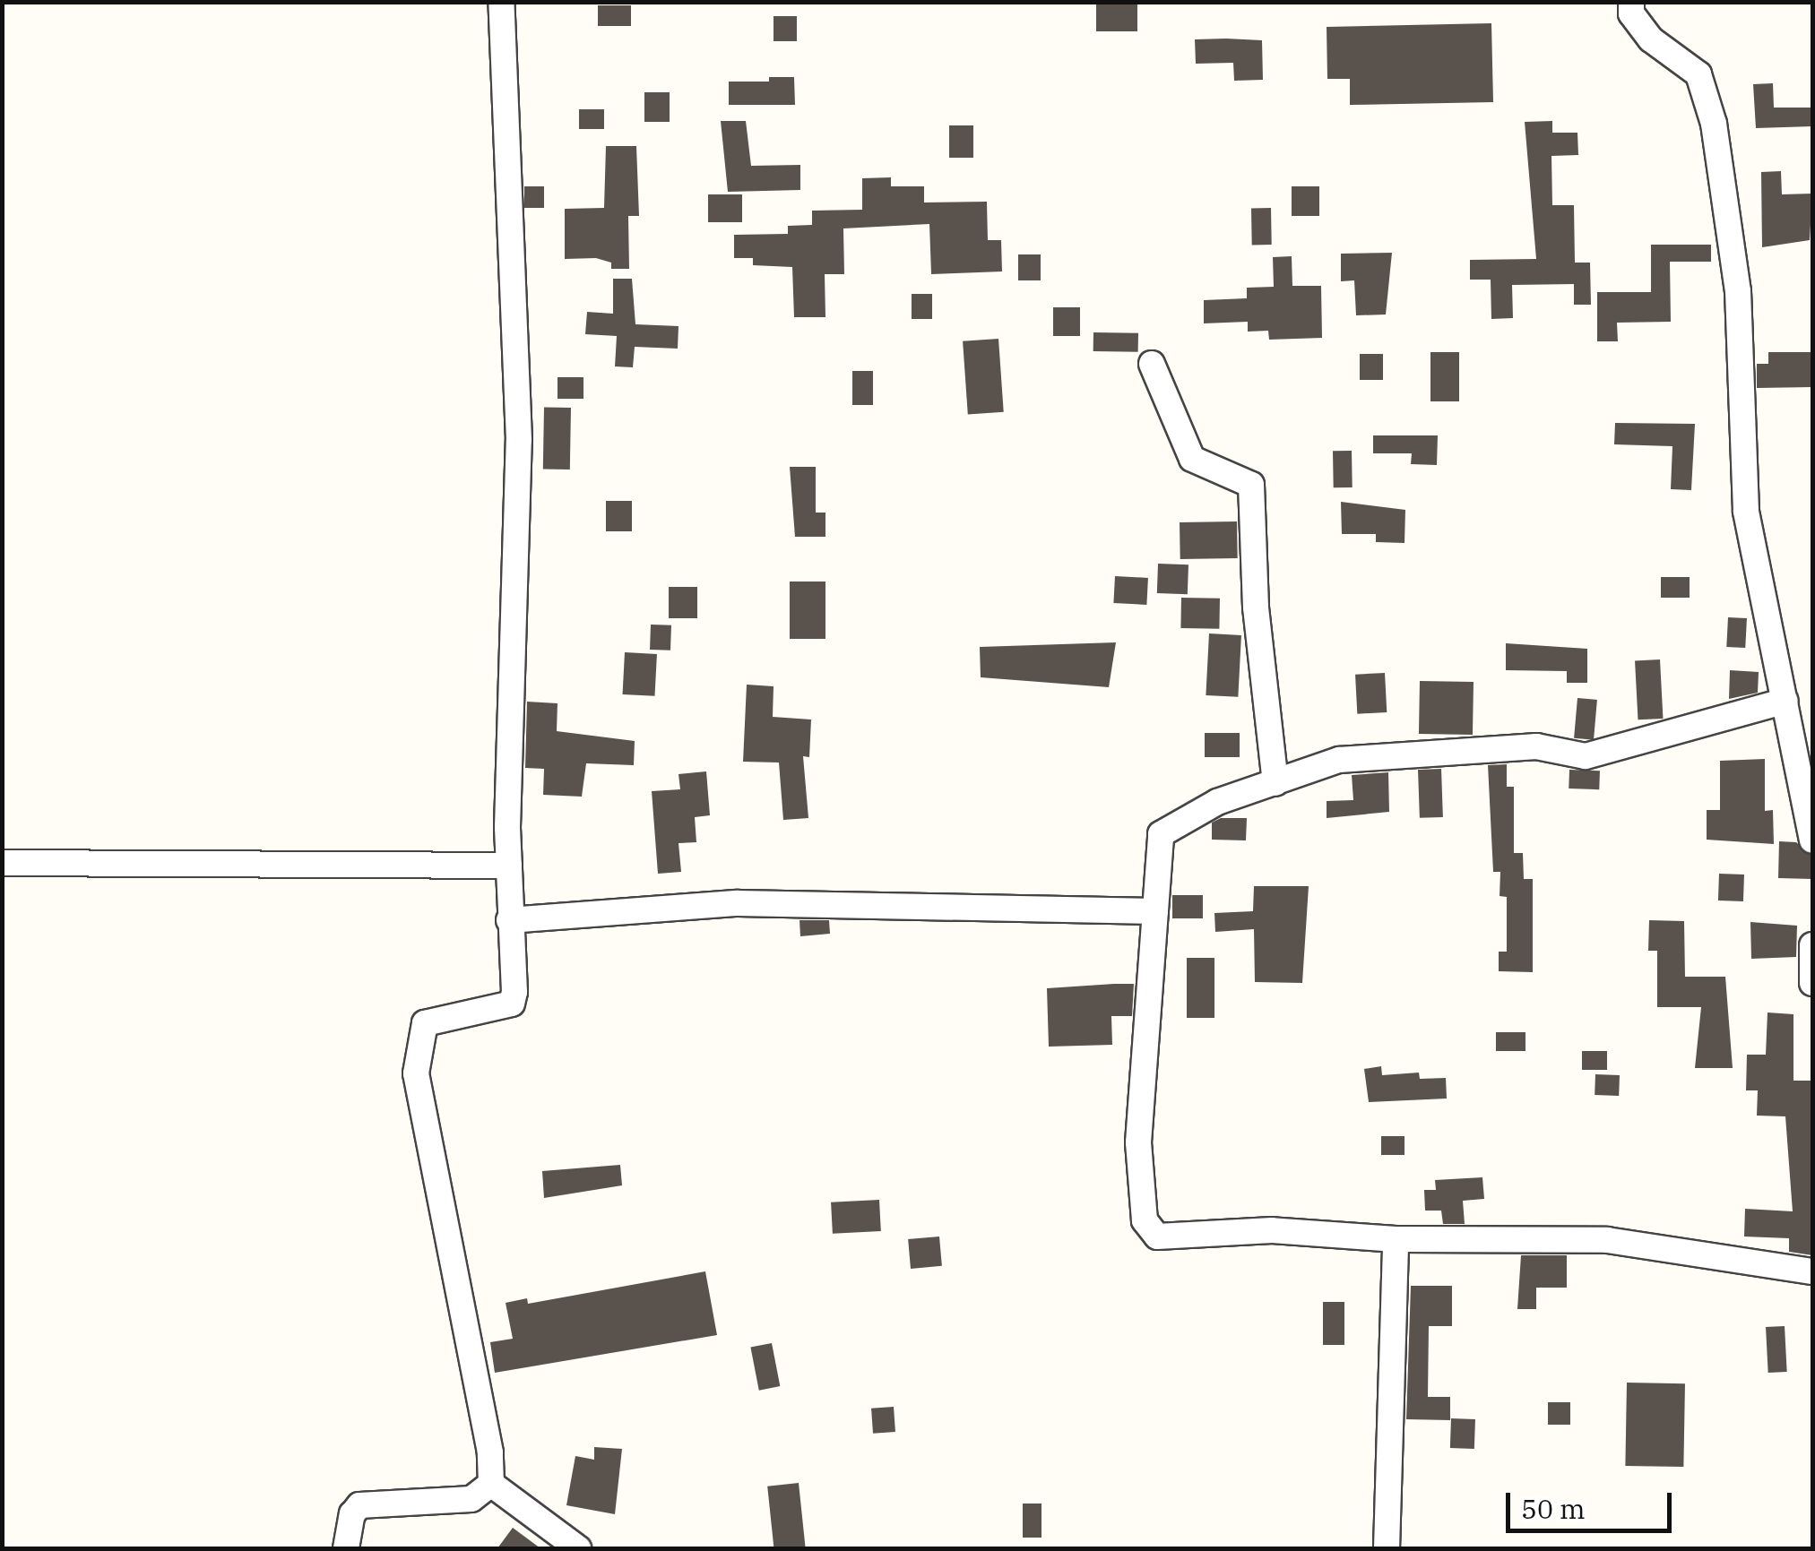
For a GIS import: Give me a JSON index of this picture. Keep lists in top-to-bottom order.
{
  "scale_bar": "50 m"
}
